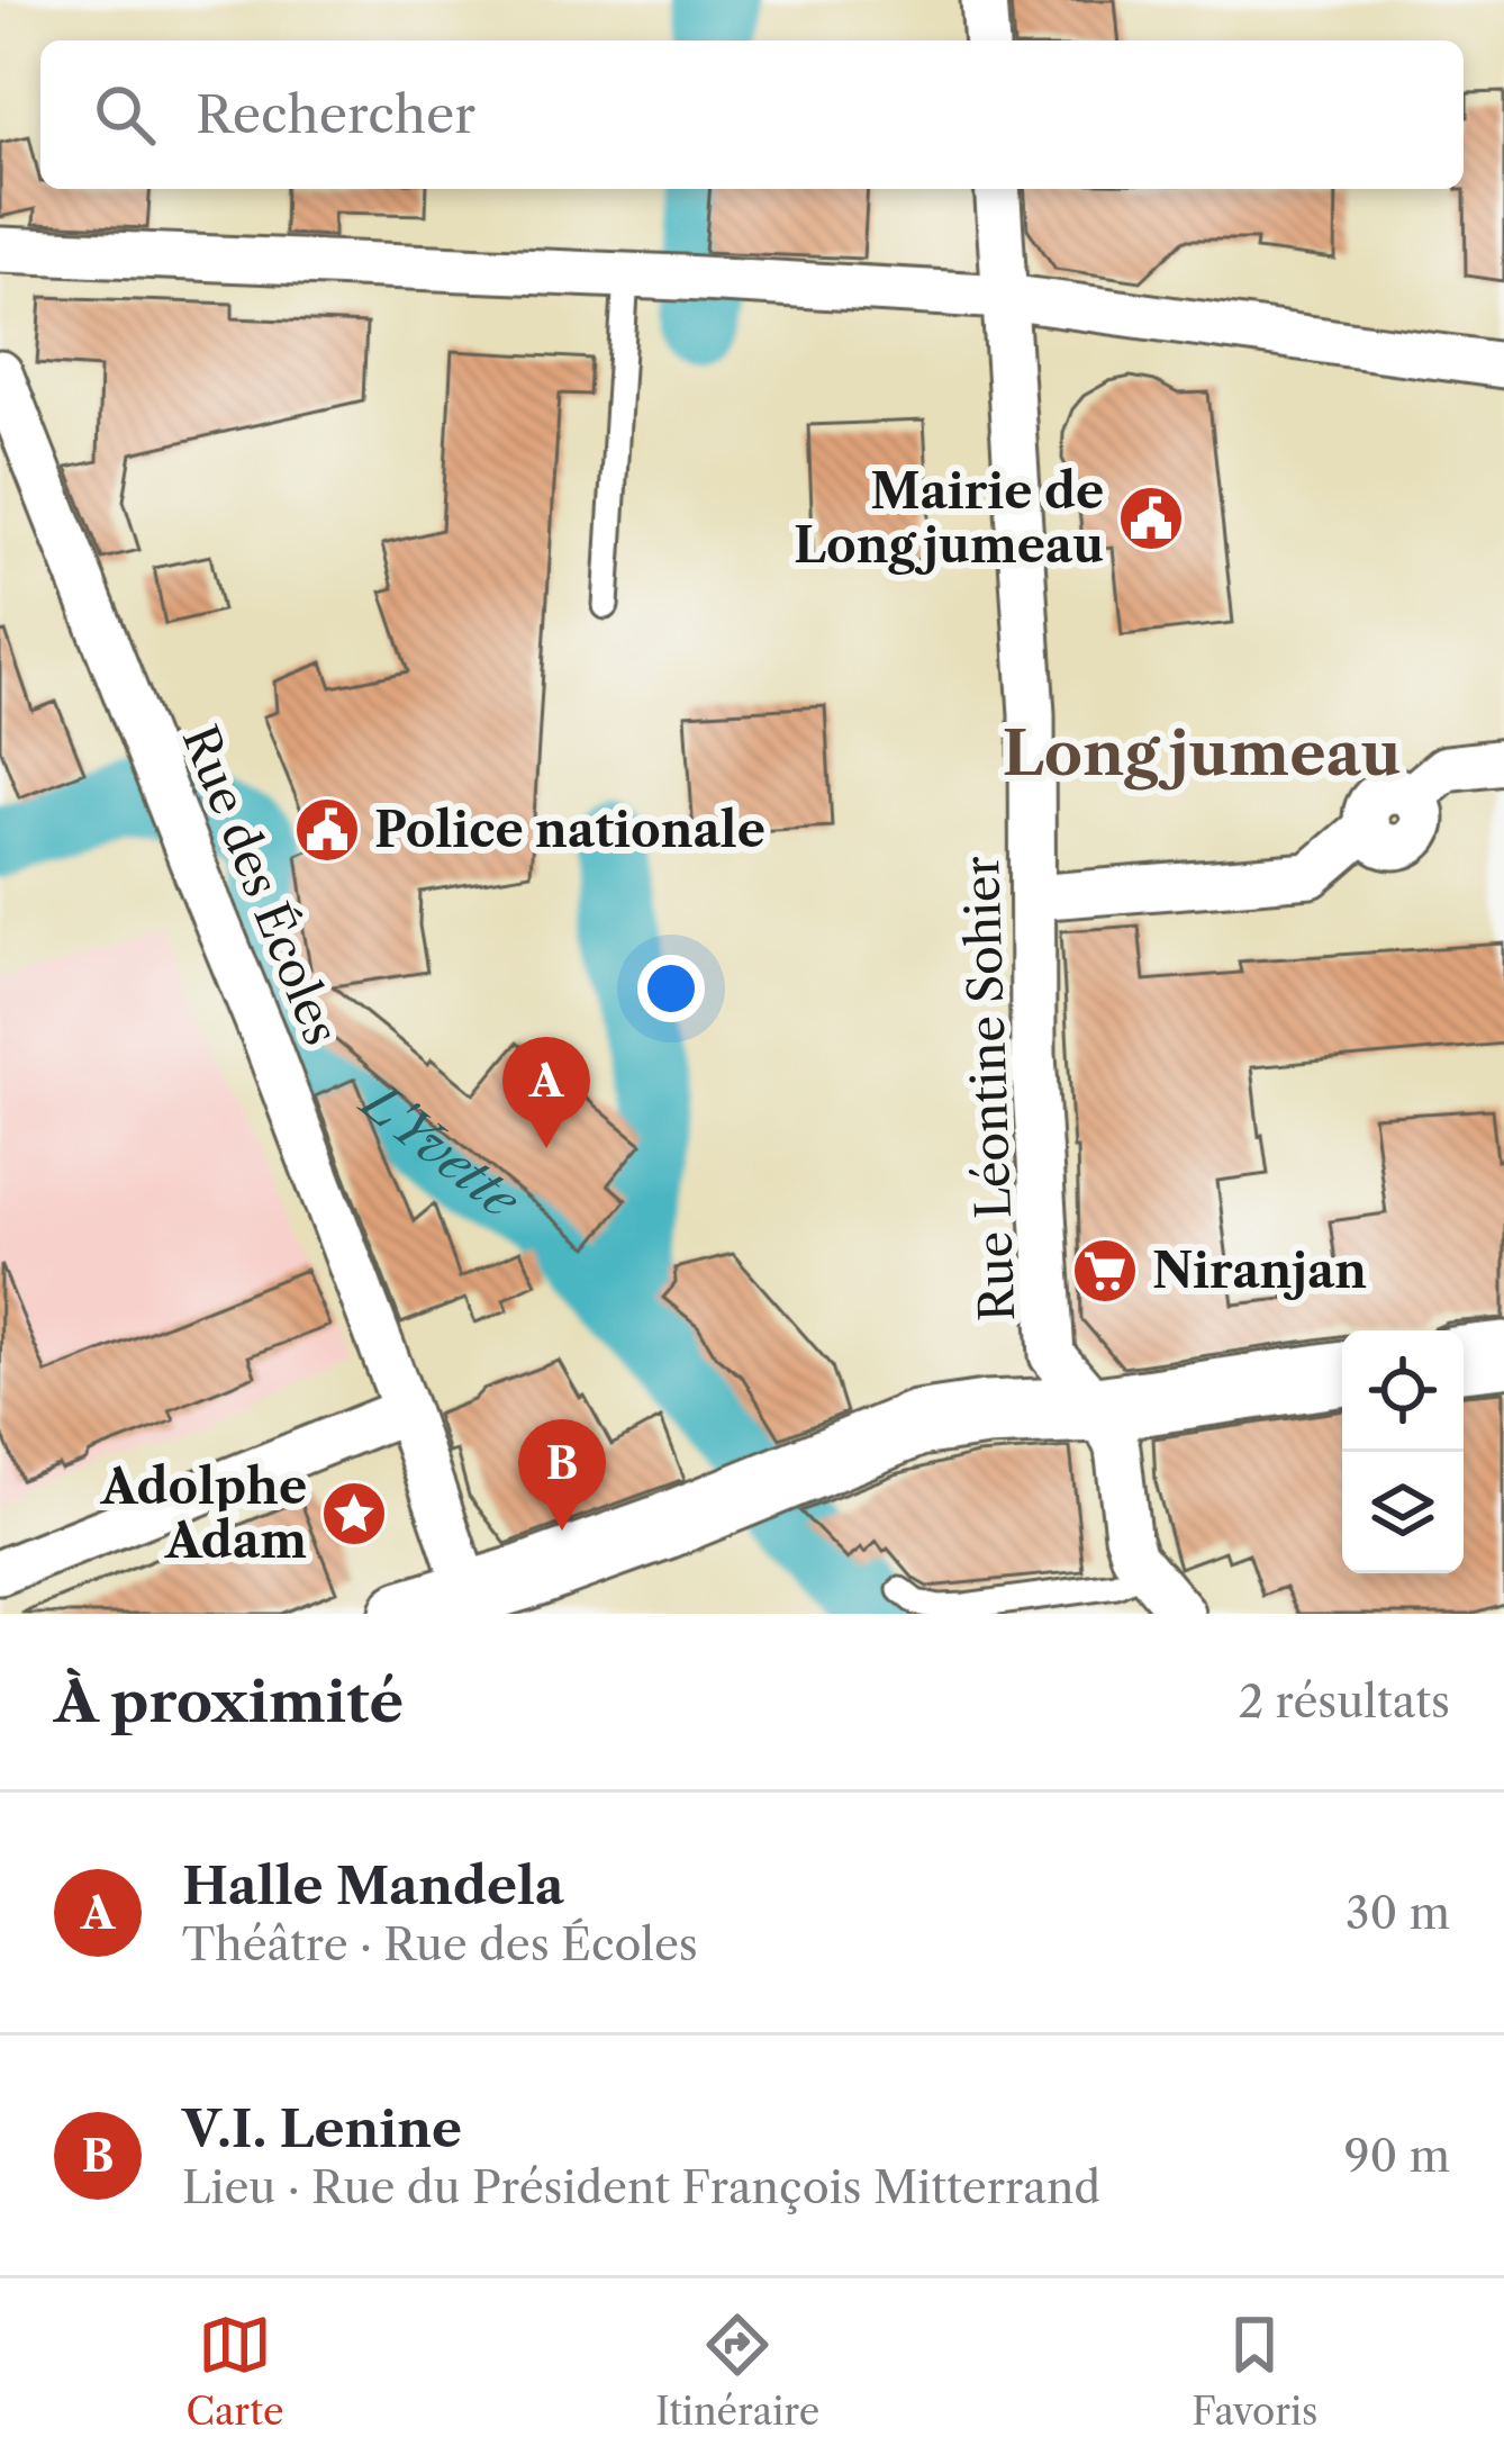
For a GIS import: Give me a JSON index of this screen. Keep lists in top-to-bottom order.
{
  "streets": {
    "street": ["Rue des Écoles", "Rue Léontine Sohier"]
  },
  "districts": ["Longjumeau"],
  "water": ["L'Yvette"],
  "places": {
    "public building": ["Mairie de Longjumeau", "Police nationale"],
    "supermarket": ["Niranjan"],
    "place": ["Adolphe Adam"]
  },
  "page": {
    "search": "Rechercher",
    "pins": ["A", "B"],
    "heading": ["À proximité", "2 résultats"],
    "list": [
      {
        "mark": "A",
        "name": "Halle Mandela",
        "note": "Théâtre · Rue des Écoles",
        "value": "30 m"
      },
      {
        "mark": "B",
        "name": "V.I. Lenine",
        "note": "Lieu · Rue du Président François Mitterrand",
        "value": "90 m"
      }
    ],
    "nav": ["Carte", "Itinéraire", "Favoris"]
  }
}
